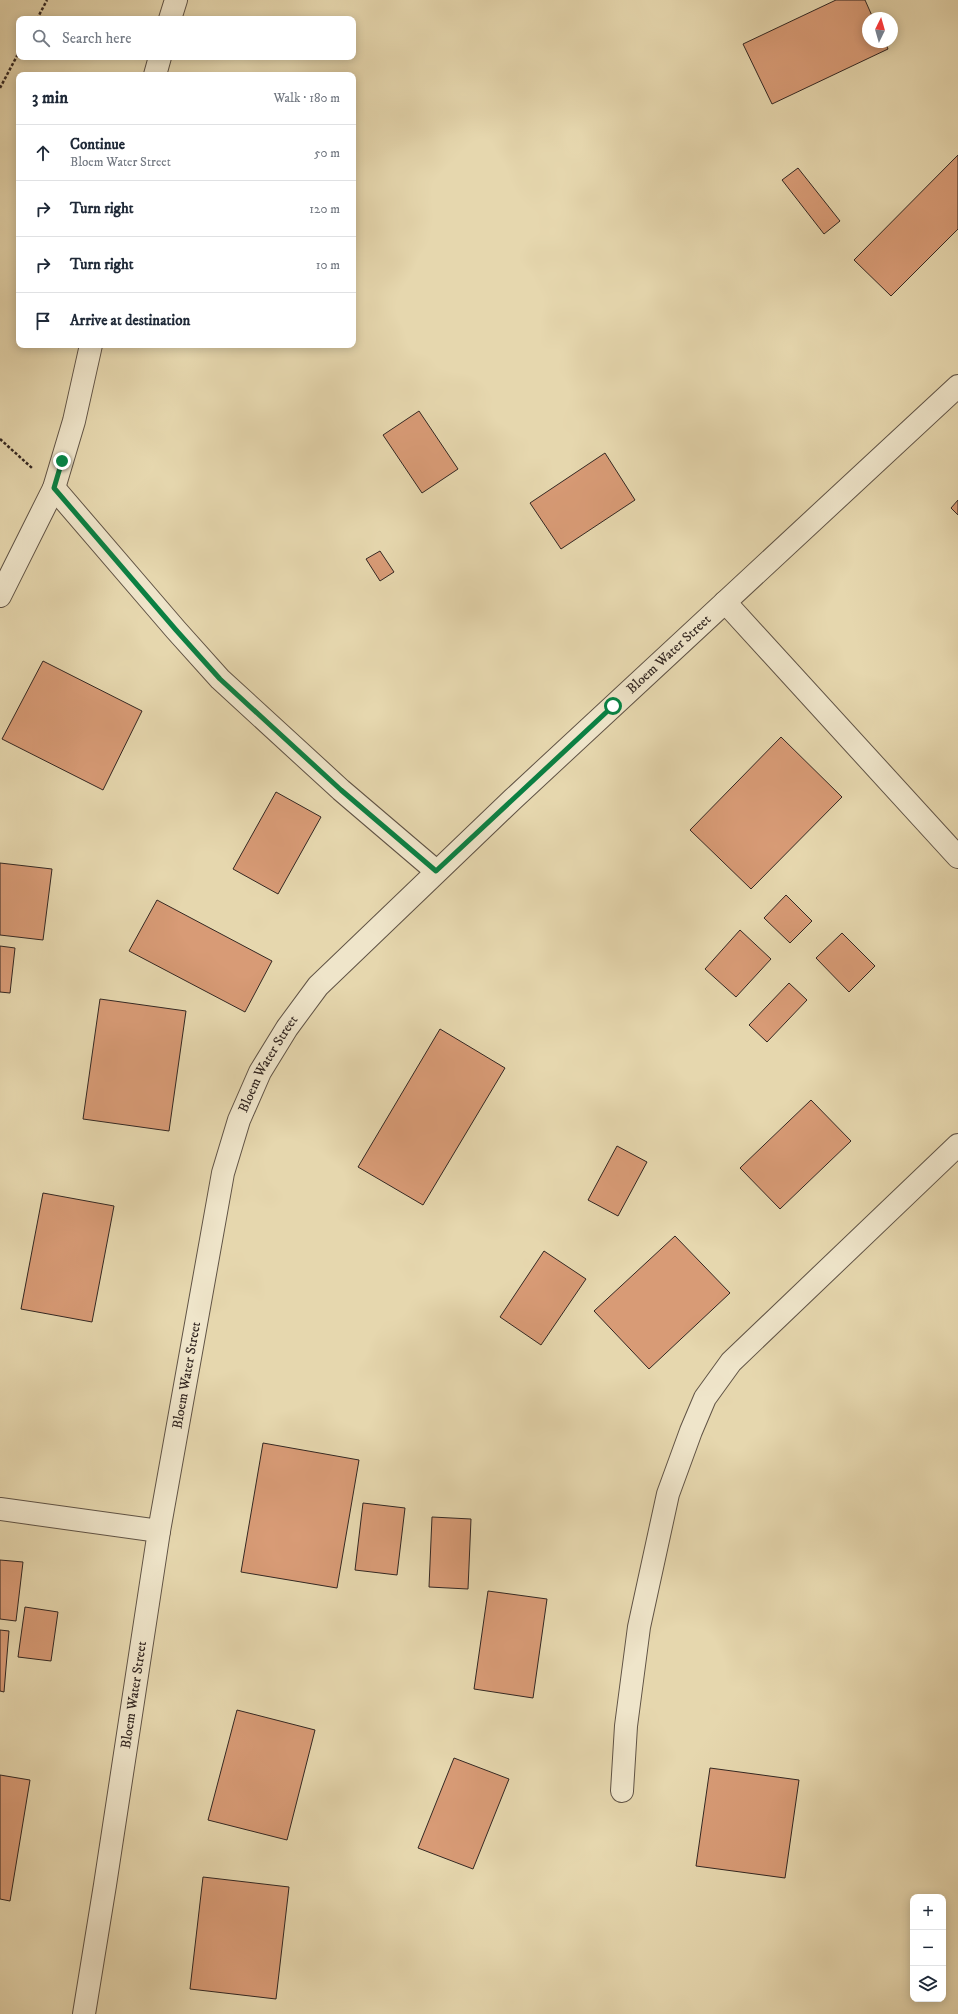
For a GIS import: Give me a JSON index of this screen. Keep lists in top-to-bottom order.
{
  "streets": {
    "street": ["Bloem Water Street"]
  },
  "north": "top",
  "page": {
    "search": "Search here",
    "heading": ["3 min", "Walk · 180 m"],
    "list": [
      ["Continue", "Bloem Water Street", "50 m"],
      ["Turn right", "120 m"],
      ["Turn right", "10 m"],
      "Arrive at destination"
    ],
    "map_buttons": ["+", "−"]
  }
}
